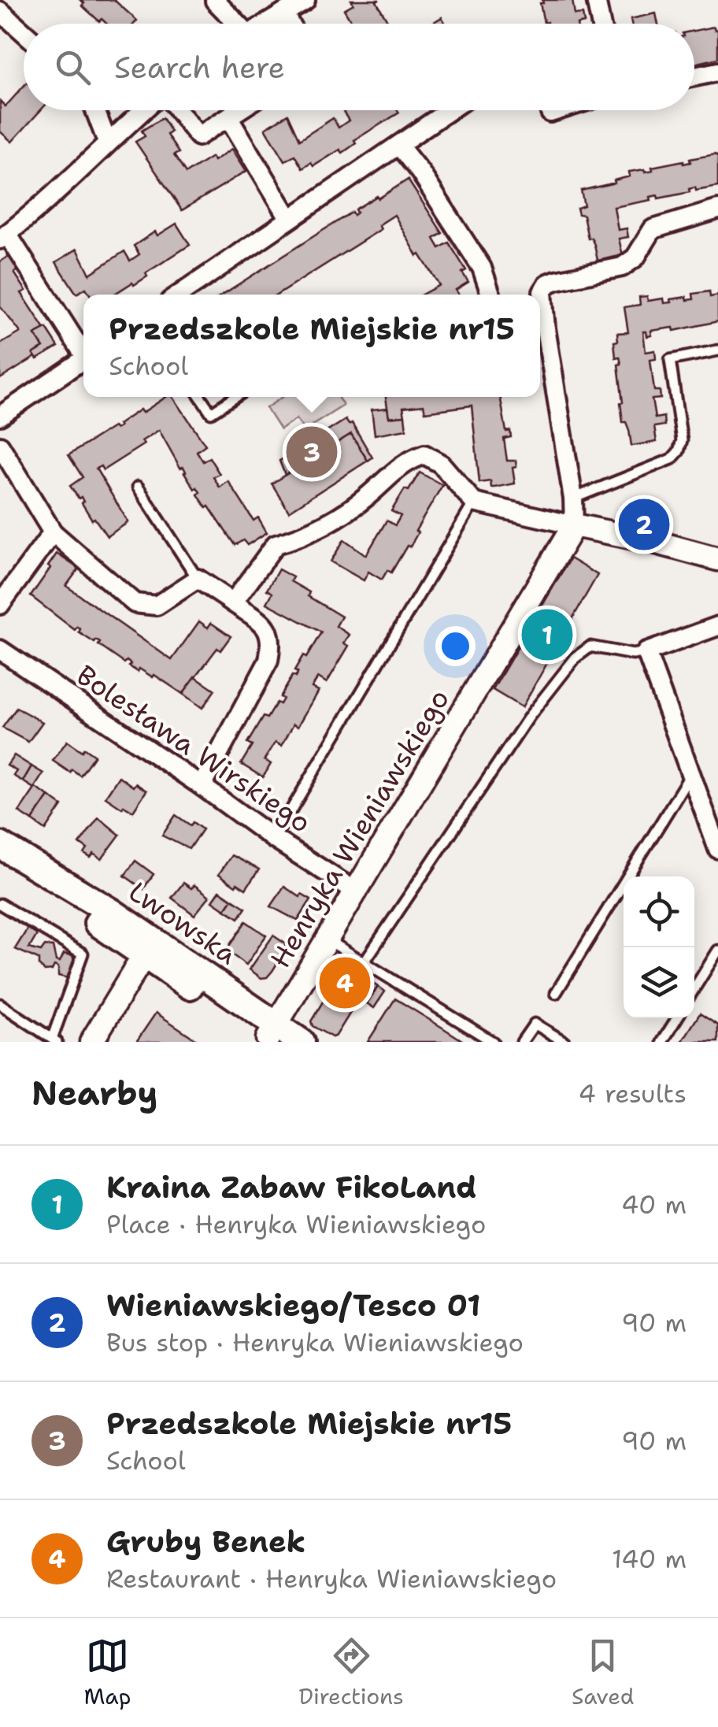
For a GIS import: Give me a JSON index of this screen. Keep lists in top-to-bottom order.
{
  "streets": {
    "main road": ["Lwowska"],
    "street": ["Bolesława Wirskiego", "Henryka Wieniawskiego"]
  },
  "crossings": [
    ["Bolesława Wirskiego", "Henryka Wieniawskiego"],
    ["Henryka Wieniawskiego", "Lwowska"]
  ],
  "page": {
    "search": "Search here",
    "popup": ["Przedszkole Miejskie nr15", "School"],
    "pins": [
      "3",
      "2",
      "1",
      "4"
    ],
    "heading": ["Nearby", "4 results"],
    "list": [
      {
        "mark": "1",
        "name": "Kraina Zabaw FikoLand",
        "note": "Place · Henryka Wieniawskiego",
        "value": "40 m"
      },
      {
        "mark": "2",
        "name": "Wieniawskiego/Tesco 01",
        "note": "Bus stop · Henryka Wieniawskiego",
        "value": "90 m"
      },
      {
        "mark": "3",
        "name": "Przedszkole Miejskie nr15",
        "note": "School",
        "value": "90 m"
      },
      {
        "mark": "4",
        "name": "Gruby Benek",
        "note": "Restaurant · Henryka Wieniawskiego",
        "value": "140 m"
      }
    ],
    "nav": ["Map", "Directions", "Saved"]
  }
}
